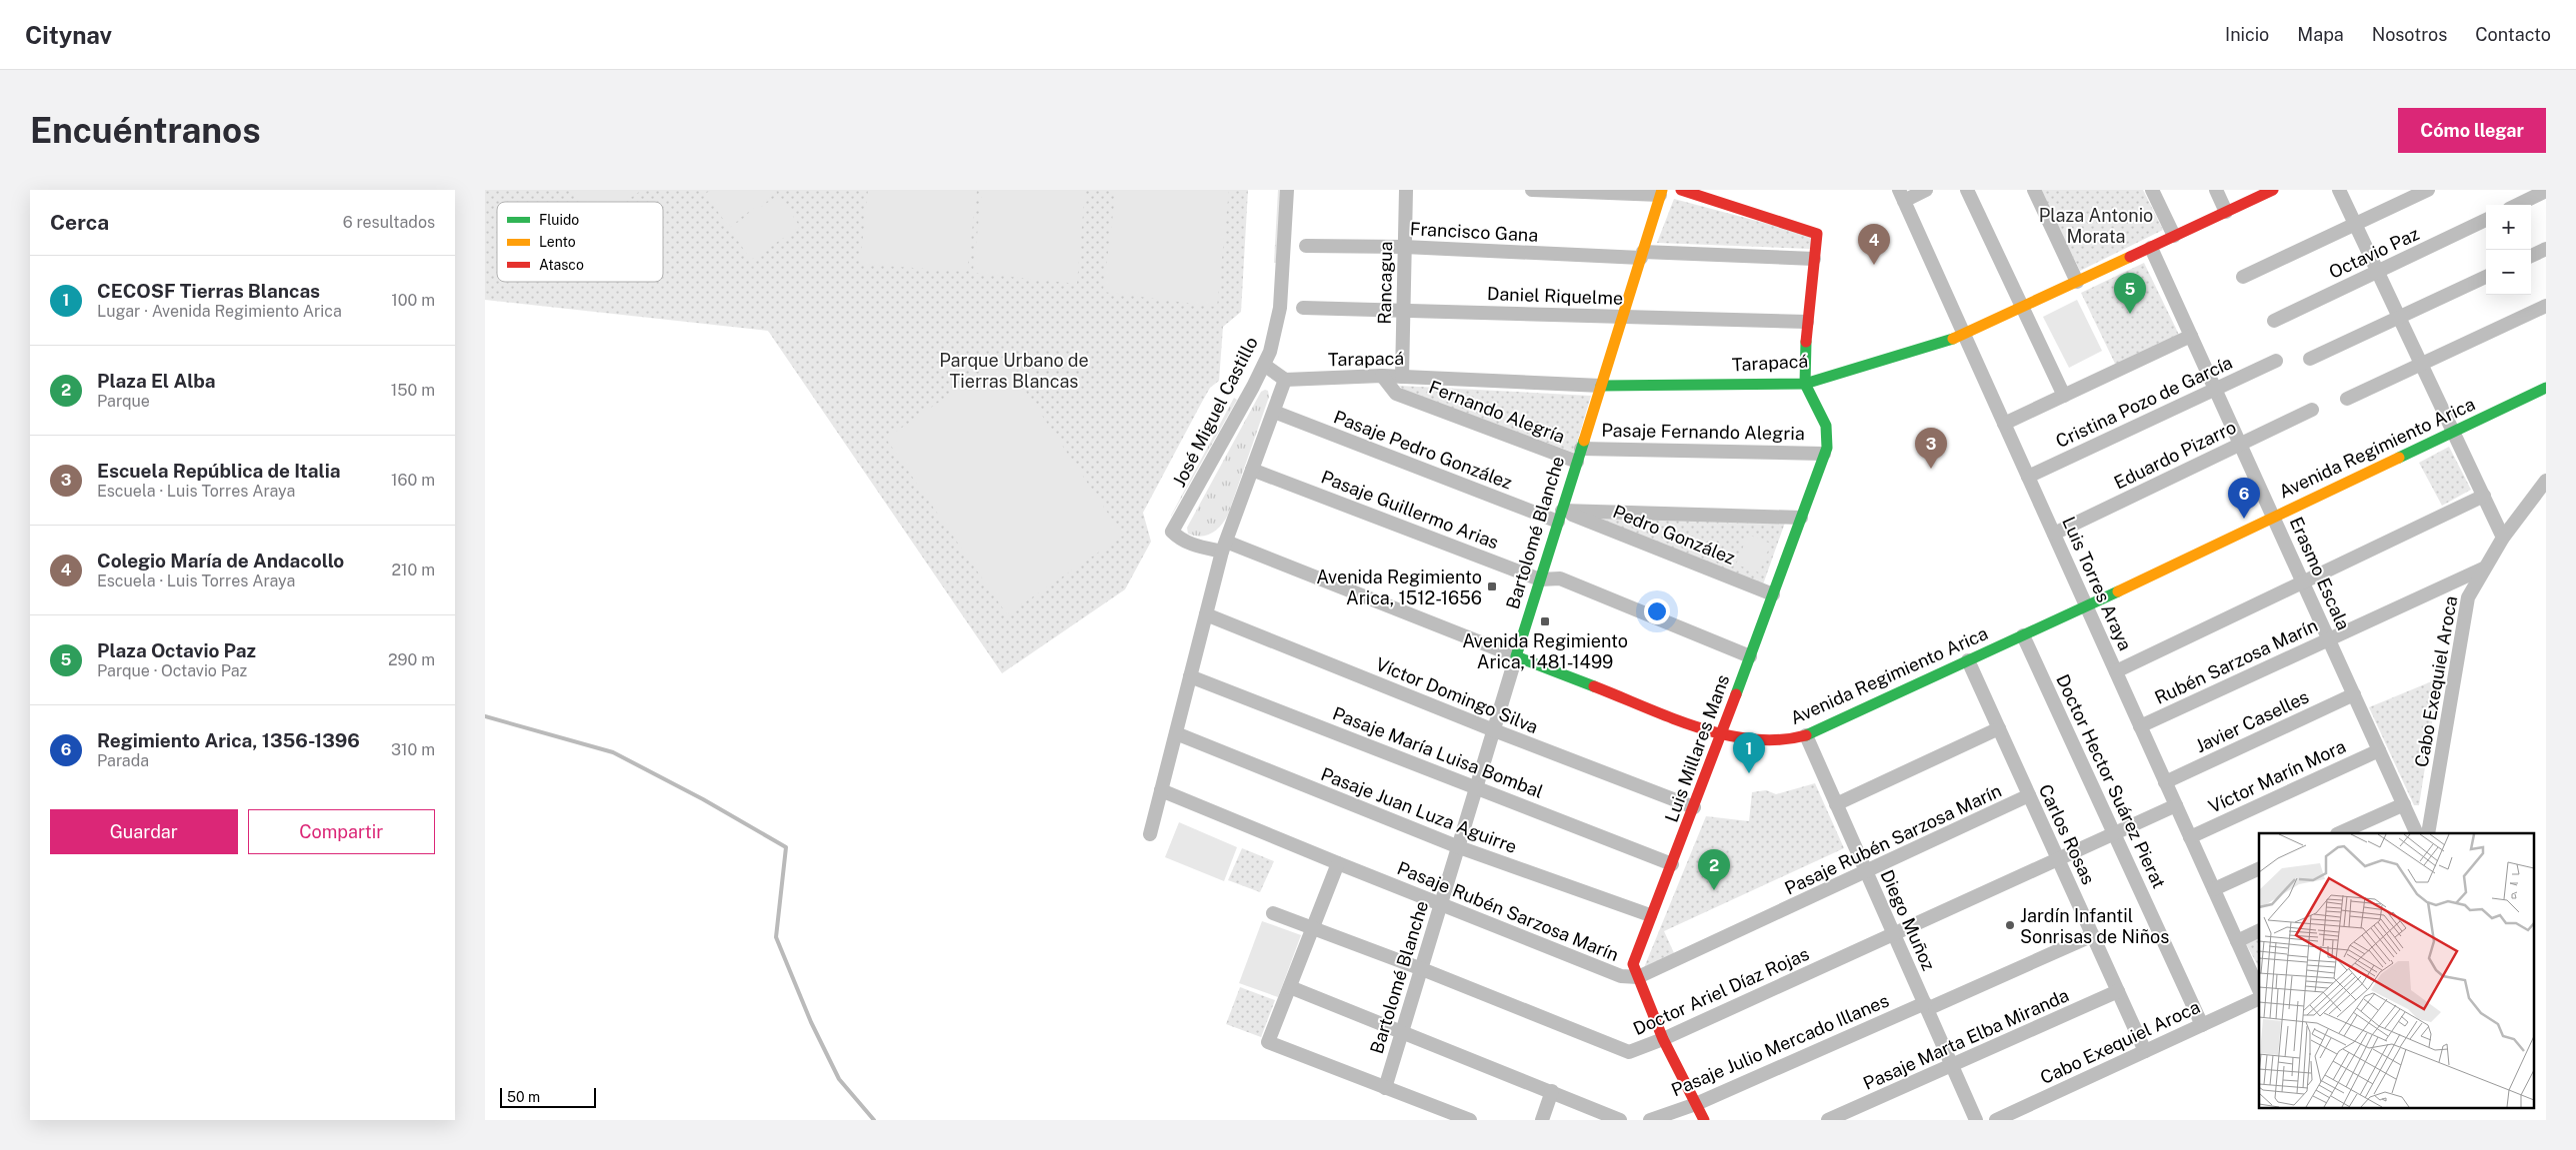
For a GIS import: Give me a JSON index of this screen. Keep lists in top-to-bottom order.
{
  "streets": {
    "street": [
      "Francisco Gana",
      "Octavio Paz",
      "Rancagua",
      "Daniel Riquelme",
      "Tarapacá",
      "Cristina Pozo de García",
      "José Miguel Castillo",
      "Fernando Alegría",
      "Pasaje Fernando Alegria",
      "Avenida Regimiento Arica",
      "Pasaje Pedro González",
      "Eduardo Pizarro",
      "Pasaje Guillermo Arias",
      "Bartolomé Blanche",
      "Pedro González",
      "Erasmo Escala",
      "Luis Torres Araya",
      "Rubén Sarzosa Marín",
      "Cabo Exequiel Aroca",
      "Víctor Domingo Silva",
      "Javier Caselles",
      "Luis Millares Mans",
      "Pasaje María Luisa Bombal",
      "Víctor Marín Mora",
      "Doctor Hector Suárez Pierat",
      "Pasaje Juan Luza Aguirre",
      "Carlos Rosas",
      "Pasaje Rubén Sarzosa Marín",
      "Diego Muñoz",
      "Doctor Ariel Díaz Rojas",
      "Pasaje Marta Elba Miranda",
      "Pasaje Julio Mercado Illanes"
    ]
  },
  "crossings": [
    ["Francisco Gana", "Rancagua"],
    ["Francisco Gana", "Bartolomé Blanche"],
    ["Rancagua", "Daniel Riquelme"],
    ["Rancagua", "Tarapacá"],
    ["Daniel Riquelme", "Bartolomé Blanche"],
    ["Tarapacá", "Fernando Alegría"],
    ["Tarapacá", "Bartolomé Blanche"],
    ["Tarapacá", "Erasmo Escala"],
    ["Tarapacá", "Luis Torres Araya"],
    ["Tarapacá", "Luis Millares Mans"],
    ["Cristina Pozo de García", "Erasmo Escala"],
    ["Cristina Pozo de García", "Luis Torres Araya"],
    ["José Miguel Castillo", "Avenida Regimiento Arica"],
    ["Fernando Alegría", "Pasaje Fernando Alegria"],
    ["Fernando Alegría", "Bartolomé Blanche"],
    ["Pasaje Fernando Alegria", "Bartolomé Blanche"],
    ["Pasaje Fernando Alegria", "Luis Millares Mans"],
    ["Avenida Regimiento Arica", "Bartolomé Blanche"],
    ["Avenida Regimiento Arica", "Erasmo Escala"],
    ["Avenida Regimiento Arica", "Luis Torres Araya"],
    ["Avenida Regimiento Arica", "Luis Millares Mans"],
    ["Avenida Regimiento Arica", "Doctor Hector Suárez Pierat"],
    ["Avenida Regimiento Arica", "Carlos Rosas"],
    ["Avenida Regimiento Arica", "Diego Muñoz"],
    ["Pasaje Pedro González", "Bartolomé Blanche"],
    ["Pasaje Pedro González", "Pedro González"],
    ["Pasaje Pedro González", "Luis Millares Mans"],
    ["Eduardo Pizarro", "Erasmo Escala"],
    ["Eduardo Pizarro", "Luis Torres Araya"],
    ["Pasaje Guillermo Arias", "Bartolomé Blanche"],
    ["Pasaje Guillermo Arias", "Luis Millares Mans"],
    ["Bartolomé Blanche", "Pedro González"],
    ["Bartolomé Blanche", "Víctor Domingo Silva"],
    ["Bartolomé Blanche", "Pasaje María Luisa Bombal"],
    ["Bartolomé Blanche", "Pasaje Juan Luza Aguirre"],
    ["Bartolomé Blanche", "Pasaje Rubén Sarzosa Marín"],
    ["Bartolomé Blanche", "Doctor Ariel Díaz Rojas"],
    ["Pedro González", "Luis Millares Mans"],
    ["Erasmo Escala", "Rubén Sarzosa Marín"],
    ["Erasmo Escala", "Javier Caselles"],
    ["Erasmo Escala", "Víctor Marín Mora"],
    ["Luis Torres Araya", "Rubén Sarzosa Marín"],
    ["Luis Torres Araya", "Javier Caselles"],
    ["Luis Torres Araya", "Víctor Marín Mora"],
    ["Luis Torres Araya", "Doctor Ariel Díaz Rojas"],
    ["Rubén Sarzosa Marín", "Cabo Exequiel Aroca"],
    ["Cabo Exequiel Aroca", "Doctor Hector Suárez Pierat"],
    ["Cabo Exequiel Aroca", "Carlos Rosas"],
    ["Víctor Domingo Silva", "Luis Millares Mans"],
    ["Luis Millares Mans", "Pasaje María Luisa Bombal"],
    ["Luis Millares Mans", "Pasaje Juan Luza Aguirre"],
    ["Luis Millares Mans", "Pasaje Rubén Sarzosa Marín"],
    ["Luis Millares Mans", "Doctor Ariel Díaz Rojas"],
    ["Luis Millares Mans", "Pasaje Julio Mercado Illanes"],
    ["Doctor Hector Suárez Pierat", "Doctor Ariel Díaz Rojas"],
    ["Carlos Rosas", "Pasaje Rubén Sarzosa Marín"],
    ["Carlos Rosas", "Doctor Ariel Díaz Rojas"],
    ["Carlos Rosas", "Pasaje Marta Elba Miranda"],
    ["Carlos Rosas", "Pasaje Julio Mercado Illanes"],
    ["Pasaje Rubén Sarzosa Marín", "Diego Muñoz"],
    ["Diego Muñoz", "Doctor Ariel Díaz Rojas"],
    ["Diego Muñoz", "Pasaje Marta Elba Miranda"],
    ["Diego Muñoz", "Pasaje Julio Mercado Illanes"]
  ],
  "parks": ["Plaza Antonio Morata", "Parque Urbano de Tierras Blancas"],
  "places": {
    "transit": ["Avenida Regimiento Arica, 1512-1656", "Avenida Regimiento Arica, 1481-1499"],
    "other": ["Jardín Infantil Sonrisas de Niños"]
  },
  "legend": ["Fluido", "Lento", "Atasco"],
  "scale_bar": "50 m",
  "page": {
    "header": "Citynav",
    "nav": [
      "Inicio",
      "Mapa",
      "Nosotros",
      "Contacto"
    ],
    "buttons": [
      "Cómo llegar",
      ["Guardar", "Compartir"]
    ],
    "title": "Encuéntranos",
    "heading": ["Cerca", "6 resultados"],
    "map_buttons": ["+", "−"],
    "pins": [
      "4",
      "5",
      "3",
      "6",
      "1",
      "2"
    ],
    "list": [
      {
        "mark": "1",
        "name": "CECOSF Tierras Blancas",
        "note": "Lugar · Avenida Regimiento Arica",
        "value": "100 m"
      },
      {
        "mark": "2",
        "name": "Plaza El Alba",
        "note": "Parque",
        "value": "150 m"
      },
      {
        "mark": "3",
        "name": "Escuela República de Italia",
        "note": "Escuela · Luis Torres Araya",
        "value": "160 m"
      },
      {
        "mark": "4",
        "name": "Colegio María de Andacollo",
        "note": "Escuela · Luis Torres Araya",
        "value": "210 m"
      },
      {
        "mark": "5",
        "name": "Plaza Octavio Paz",
        "note": "Parque · Octavio Paz",
        "value": "290 m"
      },
      {
        "mark": "6",
        "name": "Regimiento Arica, 1356-1396",
        "note": "Parada",
        "value": "310 m"
      }
    ],
    "scale": "50 m"
  }
}
